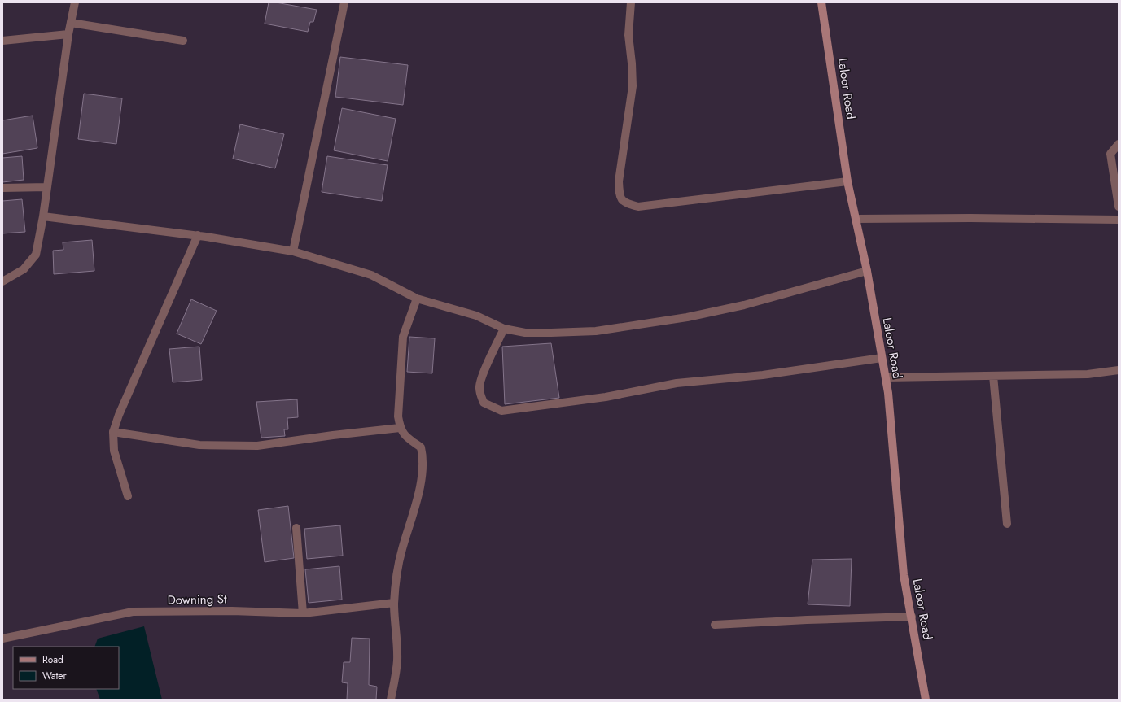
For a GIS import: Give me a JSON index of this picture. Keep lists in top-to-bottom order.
{
  "streets": {
    "street": ["Laloor Road", "Downing St"]
  },
  "legend": ["Road", "Water"]
}
